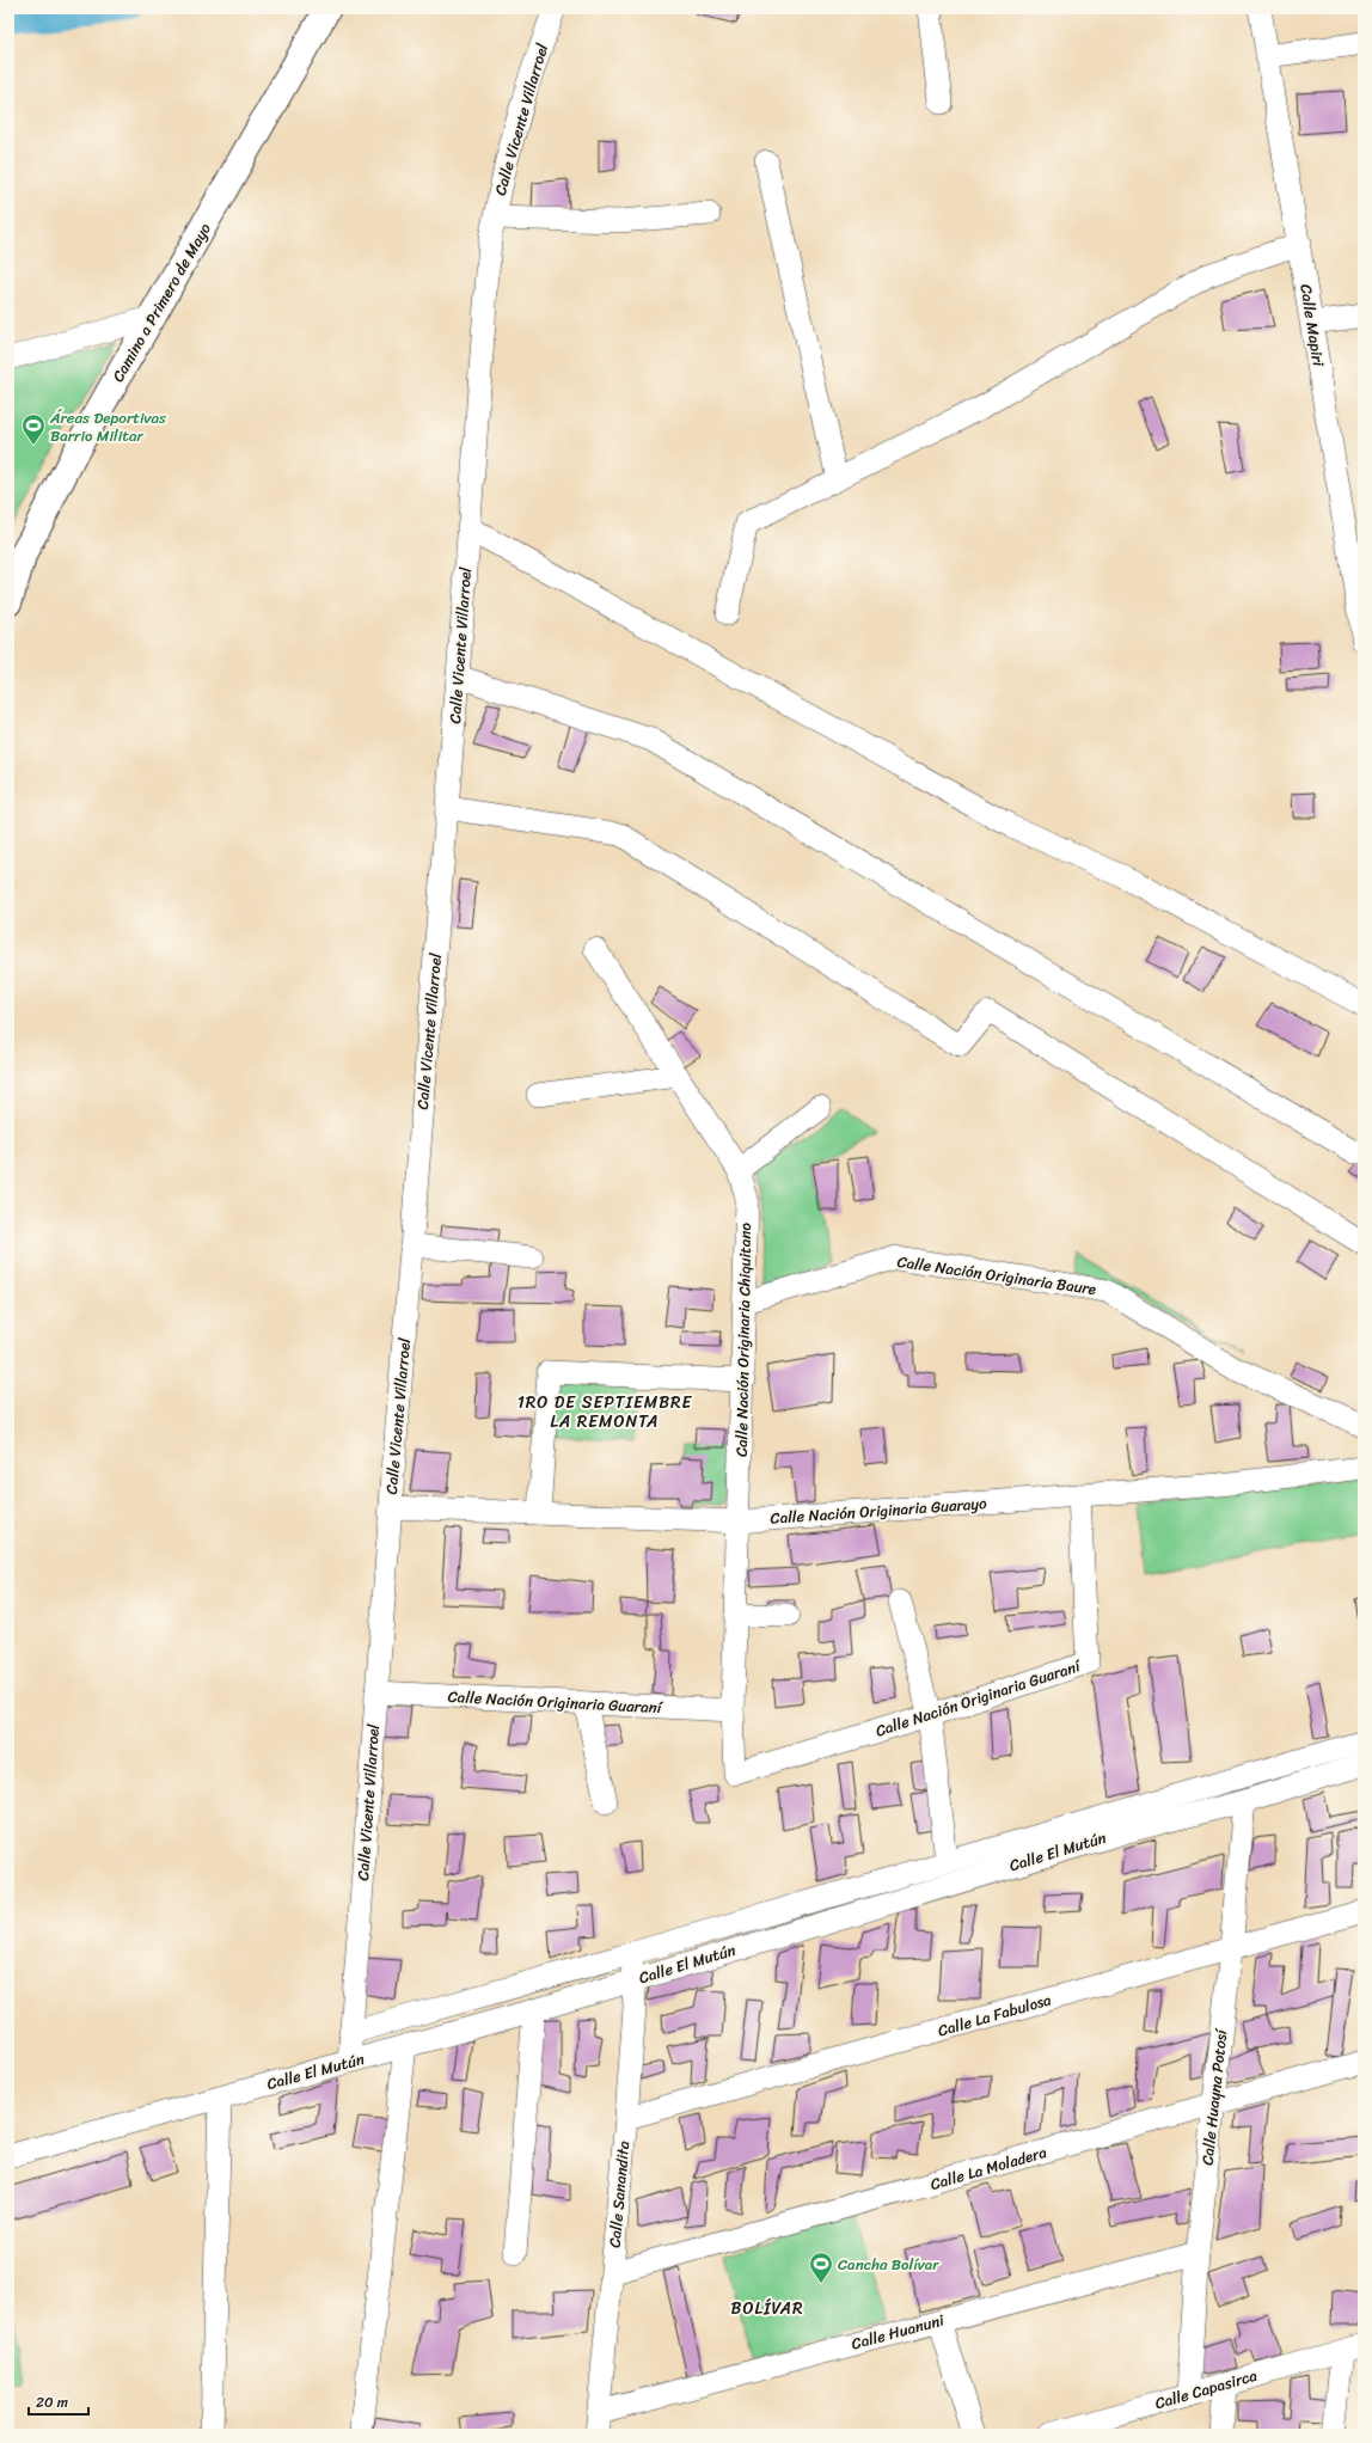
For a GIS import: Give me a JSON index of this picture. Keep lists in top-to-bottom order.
{
  "streets": {
    "main road": ["Camino a Primero de Mayo"],
    "street": [
      "Calle Vicente Villarroel",
      "Calle Mapiri",
      "Calle Nación Originaria Baure",
      "Calle Nación Originaria Chiquitano",
      "Calle Nación Originaria Guarayo",
      "Calle Nación Originaria Guaraní",
      "Calle El Mutún",
      "Calle La Fabulosa",
      "Calle Huayna Potosí",
      "Calle La Moladera",
      "Calle Sanandita",
      "Calle Huanuni",
      "Calle Capasirca"
    ]
  },
  "crossings": [
    ["Calle Vicente Villarroel", "Calle Nación Originaria Guarayo"],
    ["Calle Vicente Villarroel", "Calle Nación Originaria Guaraní"],
    ["Calle Vicente Villarroel", "Calle El Mutún"],
    ["Calle Nación Originaria Baure", "Calle Nación Originaria Chiquitano"],
    ["Calle Nación Originaria Chiquitano", "Calle Nación Originaria Guarayo"],
    ["Calle Nación Originaria Chiquitano", "Calle Nación Originaria Guaraní"],
    ["Calle Nación Originaria Guarayo", "Calle Nación Originaria Guaraní"],
    ["Calle El Mutún", "Calle Huayna Potosí"],
    ["Calle El Mutún", "Calle Sanandita"],
    ["Calle La Fabulosa", "Calle Huayna Potosí"],
    ["Calle La Fabulosa", "Calle Sanandita"],
    ["Calle Huayna Potosí", "Calle La Moladera"],
    ["Calle Huayna Potosí", "Calle Huanuni"],
    ["Calle Huayna Potosí", "Calle Capasirca"],
    ["Calle La Moladera", "Calle Sanandita"],
    ["Calle Sanandita", "Calle Huanuni"]
  ],
  "districts": ["1RO DE SEPTIEMBRE LA REMONTA", "BOLÍVAR"],
  "places": {
    "sports": ["Áreas Deportivas Barrio Militar", "Cancha Bolívar"]
  },
  "scale_bar": "20 m"
}
